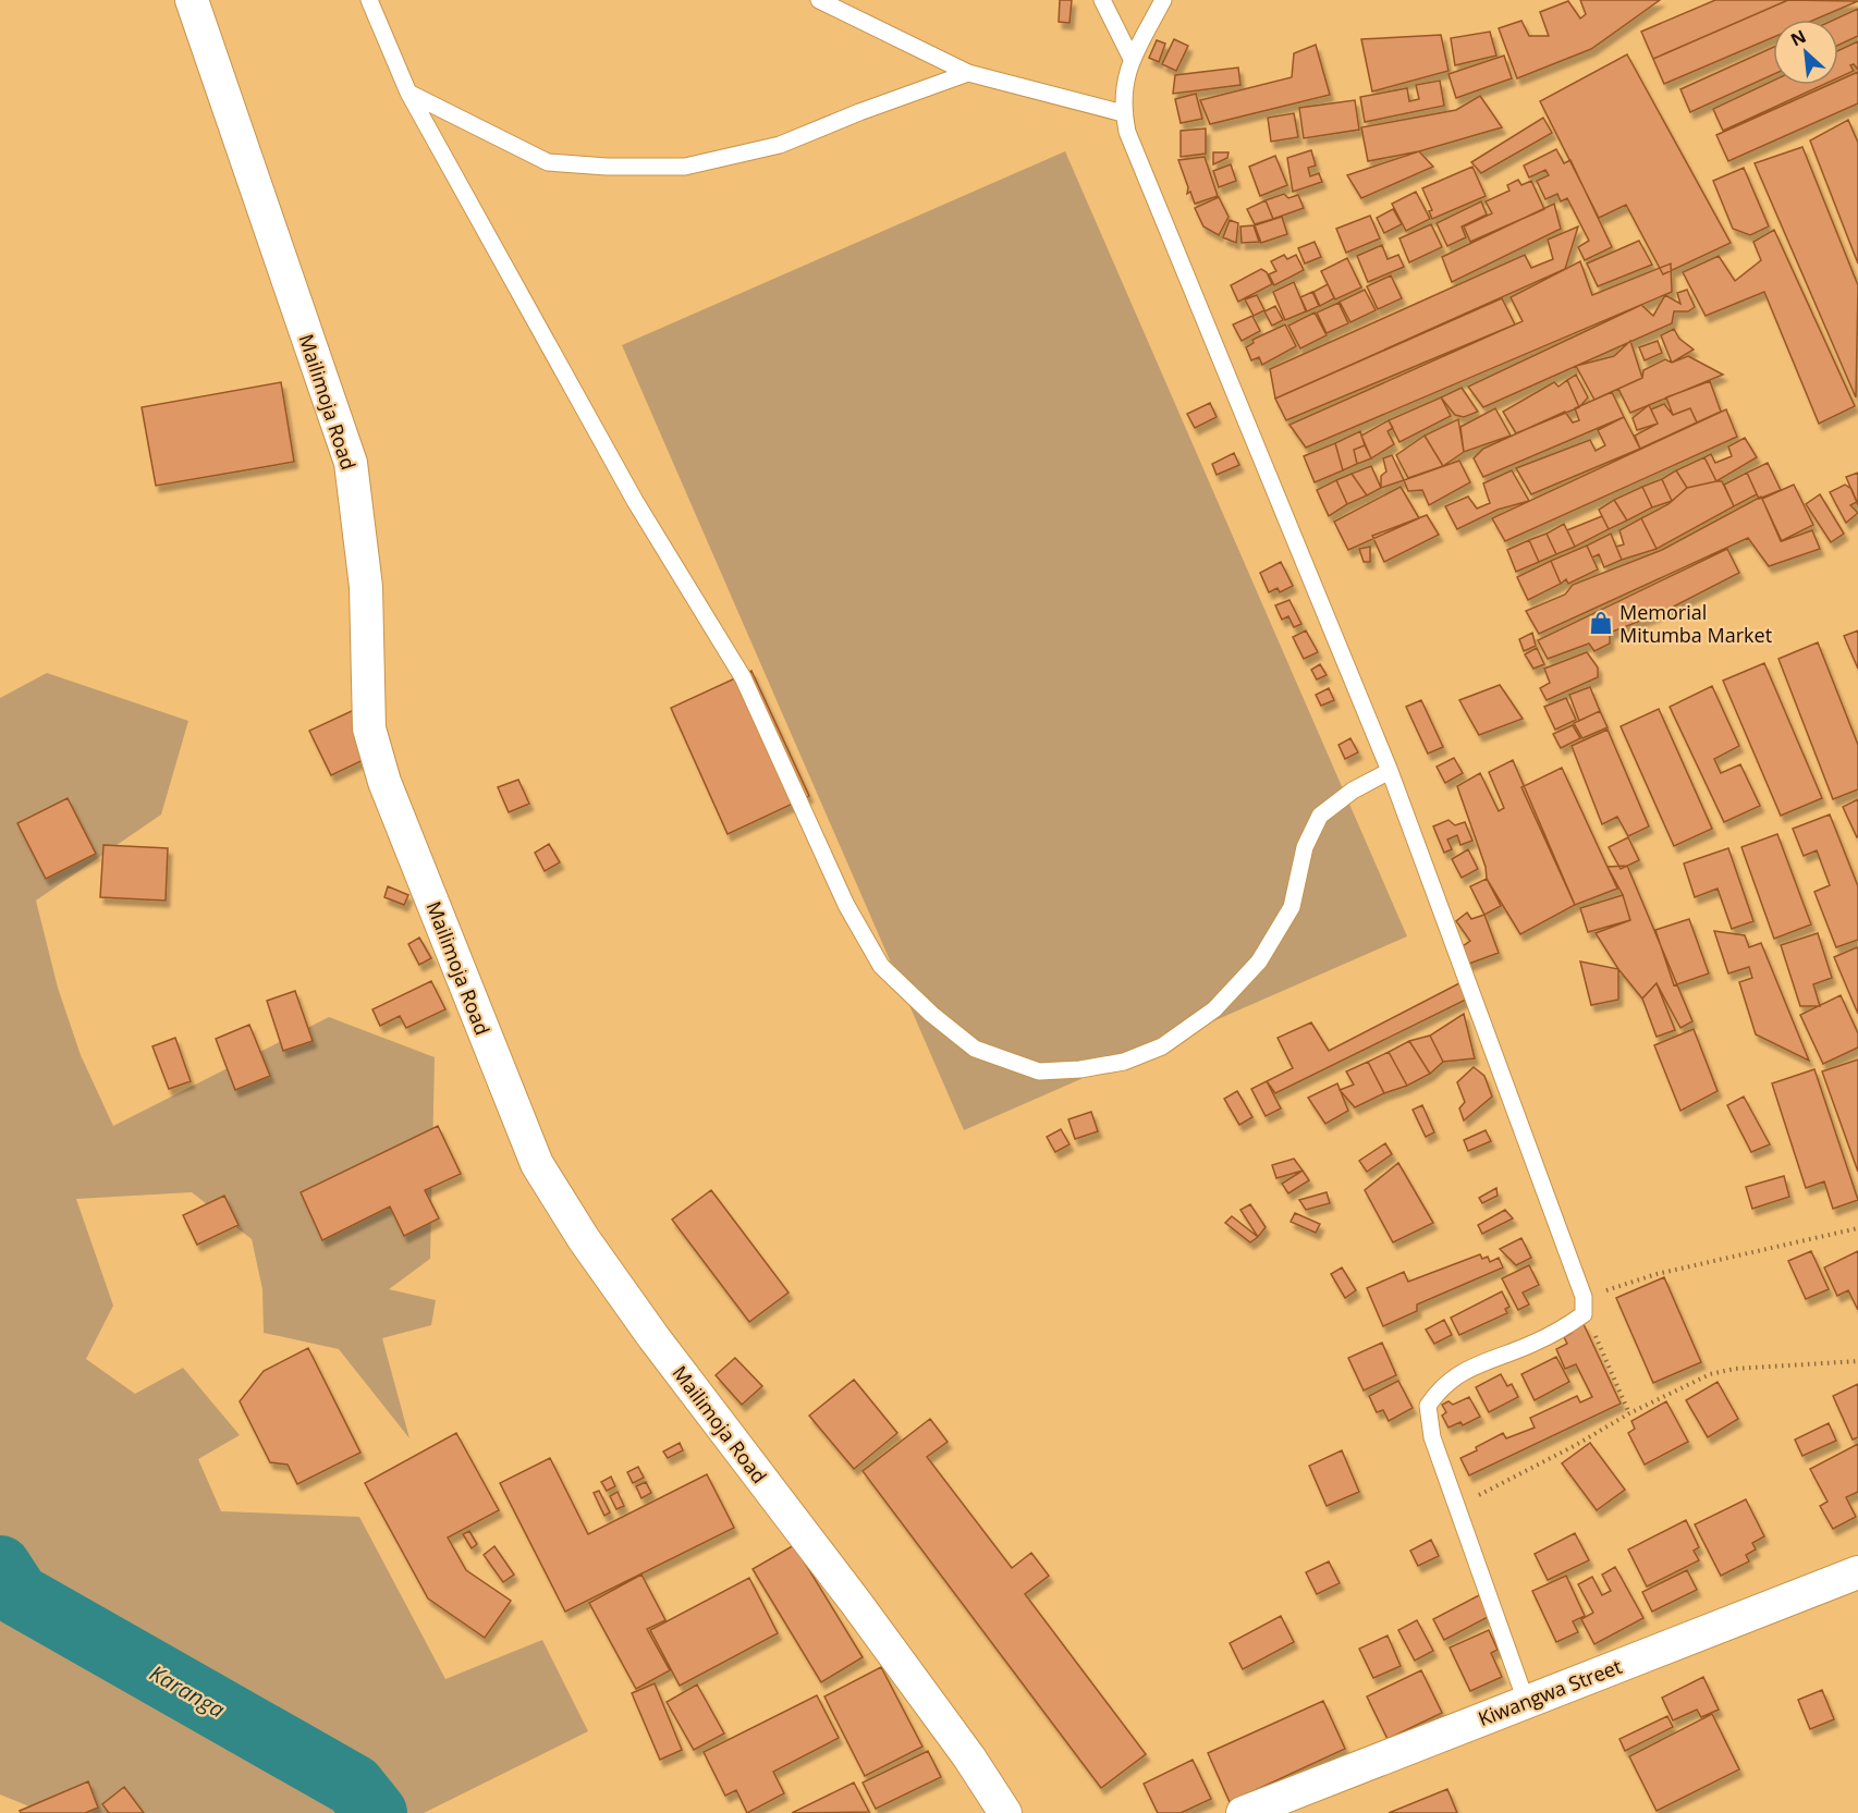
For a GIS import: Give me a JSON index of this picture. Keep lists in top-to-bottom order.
{
  "streets": {
    "street": ["Mailimoja Road", "Kiwangwa Street"]
  },
  "water": ["Karanga"],
  "places": {
    "shop": ["Memorial Mitumba Market"]
  },
  "north": "top left"
}
